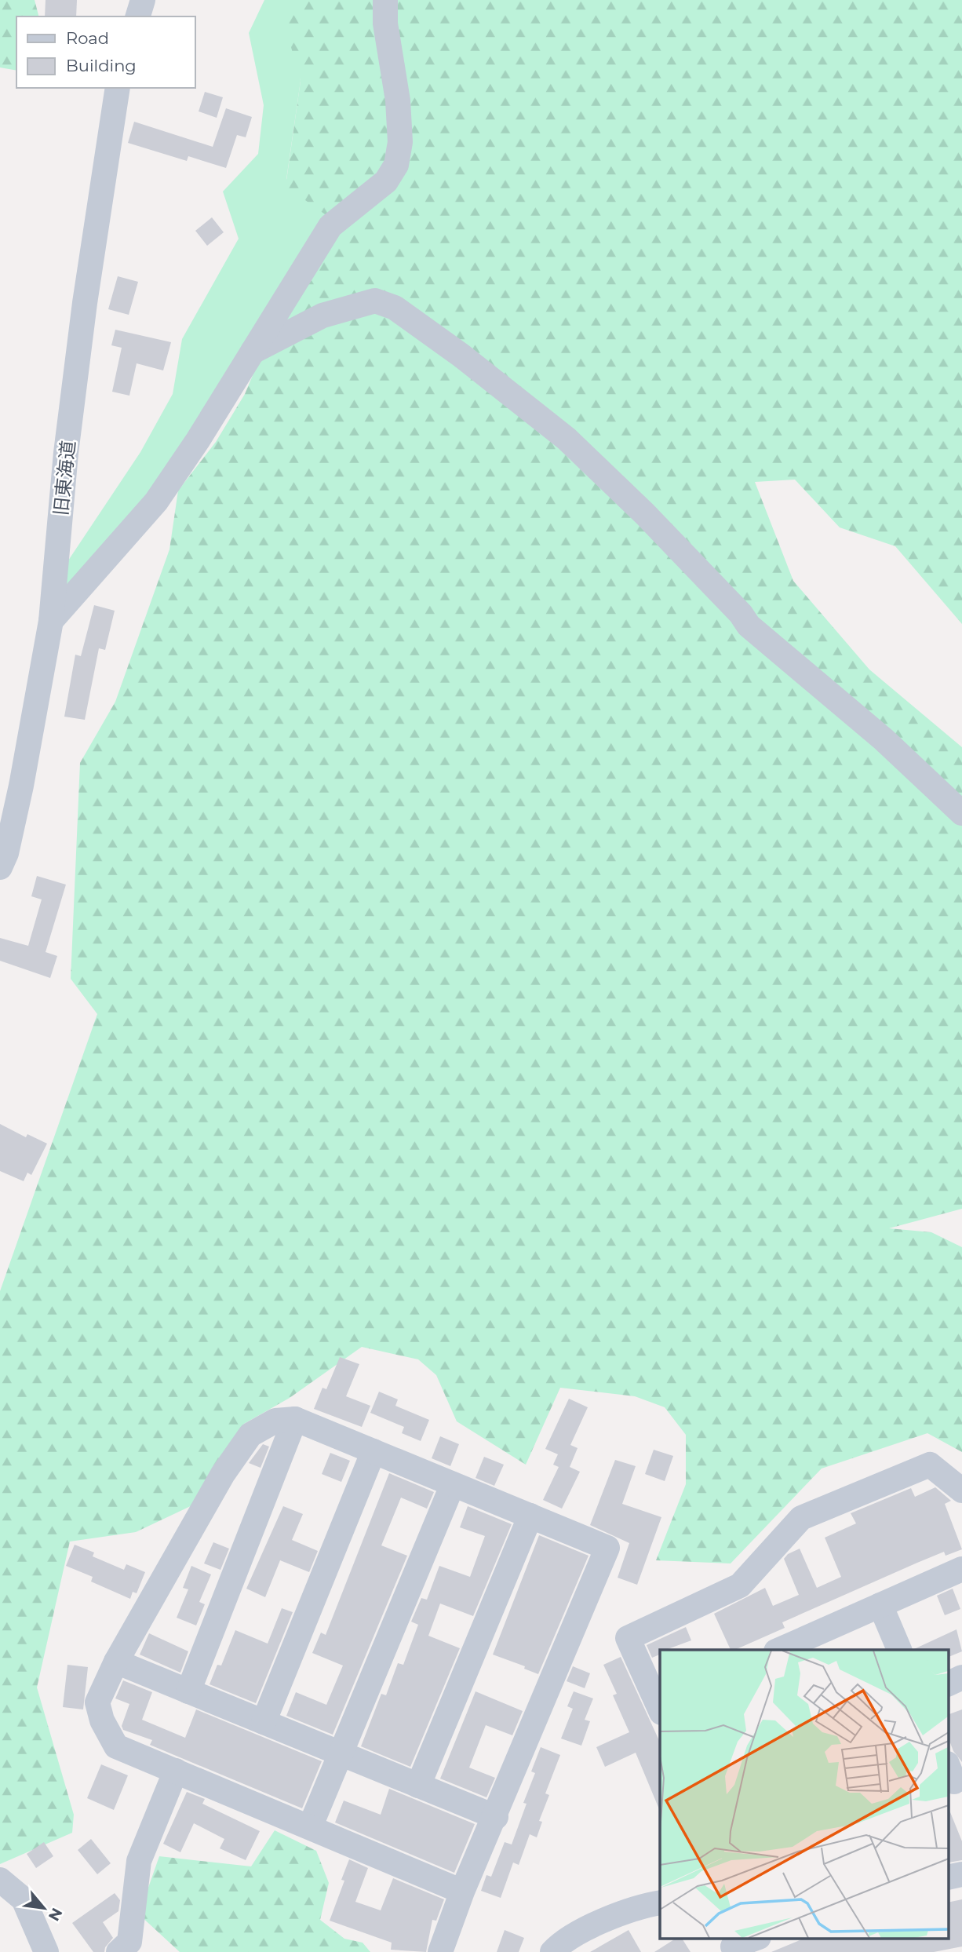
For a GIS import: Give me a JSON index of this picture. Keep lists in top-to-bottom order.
{
  "streets": {
    "street": ["旧東海道"]
  },
  "legend": ["Road", "Building"],
  "north": "bottom right"
}
